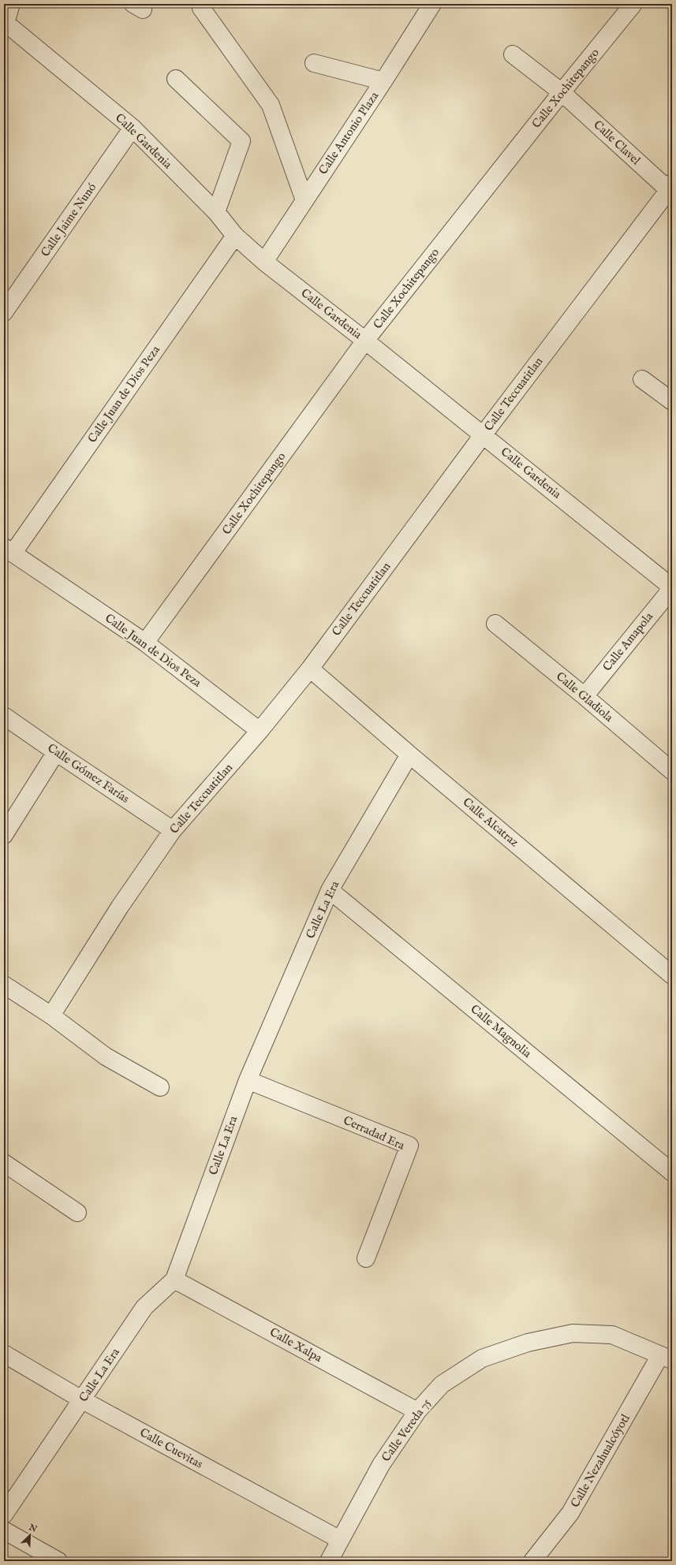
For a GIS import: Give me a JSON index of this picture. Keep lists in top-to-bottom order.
{
  "streets": {
    "street": [
      "Calle Xochitepango",
      "Calle Antonio Plaza",
      "Calle Gardenia",
      "Calle Clavel",
      "Calle Jaime Nunó",
      "Calle Juan de Dios Peza",
      "Calle Teccuatitlan",
      "Calle Amapola",
      "Calle Gladiola",
      "Calle Gómez Farías",
      "Calle Alcatraz",
      "Calle La Era",
      "Calle Magnolia",
      "Cerradad Era",
      "Calle Xalpa",
      "Calle Vereda 75",
      "Calle Cuevitas",
      "Calle Nezahualcóyotl"
    ]
  },
  "crossings": [
    ["Calle Xochitepango", "Calle Gardenia"],
    ["Calle Xochitepango", "Calle Clavel"],
    ["Calle Xochitepango", "Calle Juan de Dios Peza"],
    ["Calle Antonio Plaza", "Calle Gardenia"],
    ["Calle Gardenia", "Calle Jaime Nunó"],
    ["Calle Gardenia", "Calle Juan de Dios Peza"],
    ["Calle Gardenia", "Calle Teccuatitlan"],
    ["Calle Gardenia", "Calle Amapola"],
    ["Calle Clavel", "Calle Teccuatitlan"],
    ["Calle Juan de Dios Peza", "Calle Teccuatitlan"],
    ["Calle Teccuatitlan", "Calle Gómez Farías"],
    ["Calle Teccuatitlan", "Calle Alcatraz"],
    ["Calle Amapola", "Calle Gladiola"],
    ["Calle Alcatraz", "Calle La Era"],
    ["Calle La Era", "Calle Magnolia"],
    ["Calle La Era", "Cerradad Era"],
    ["Calle La Era", "Calle Xalpa"],
    ["Calle La Era", "Calle Cuevitas"],
    ["Calle Xalpa", "Calle Vereda 75"],
    ["Calle Vereda 75", "Calle Cuevitas"],
    ["Calle Vereda 75", "Calle Nezahualcóyotl"]
  ],
  "north": "top right"
}
